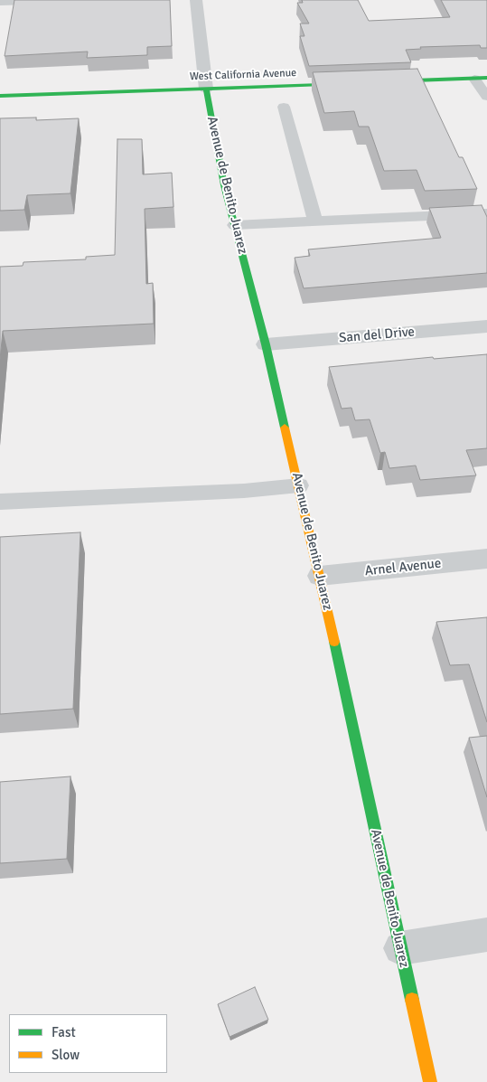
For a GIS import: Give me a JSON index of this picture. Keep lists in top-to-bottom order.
{
  "streets": {
    "street": [
      "West California Avenue",
      "Avenue de Benito Juarez",
      "San del Drive",
      "Arnel Avenue"
    ]
  },
  "crossings": [
    ["West California Avenue", "Avenue de Benito Juarez"],
    ["Avenue de Benito Juarez", "San del Drive"],
    ["Avenue de Benito Juarez", "Arnel Avenue"]
  ],
  "legend": ["Fast", "Slow"]
}
